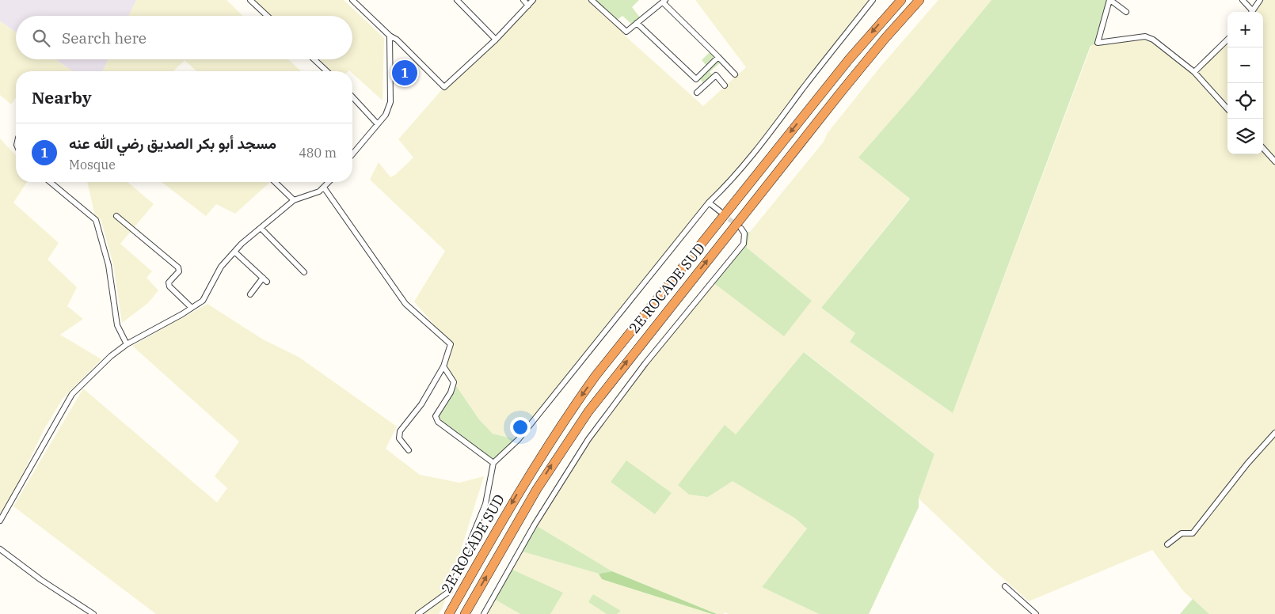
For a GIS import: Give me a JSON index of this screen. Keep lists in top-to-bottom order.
{
  "streets": {
    "highway": ["2E ROCADE SUD"]
  },
  "page": {
    "map_buttons": ["+", "−"],
    "search": "Search here",
    "pins": "1",
    "heading": "Nearby",
    "list": [
      {
        "mark": "1",
        "name": "مسجد أبو بكر الصديق رضي الله عنه",
        "note": "Mosque",
        "value": "480 m"
      }
    ]
  }
}
